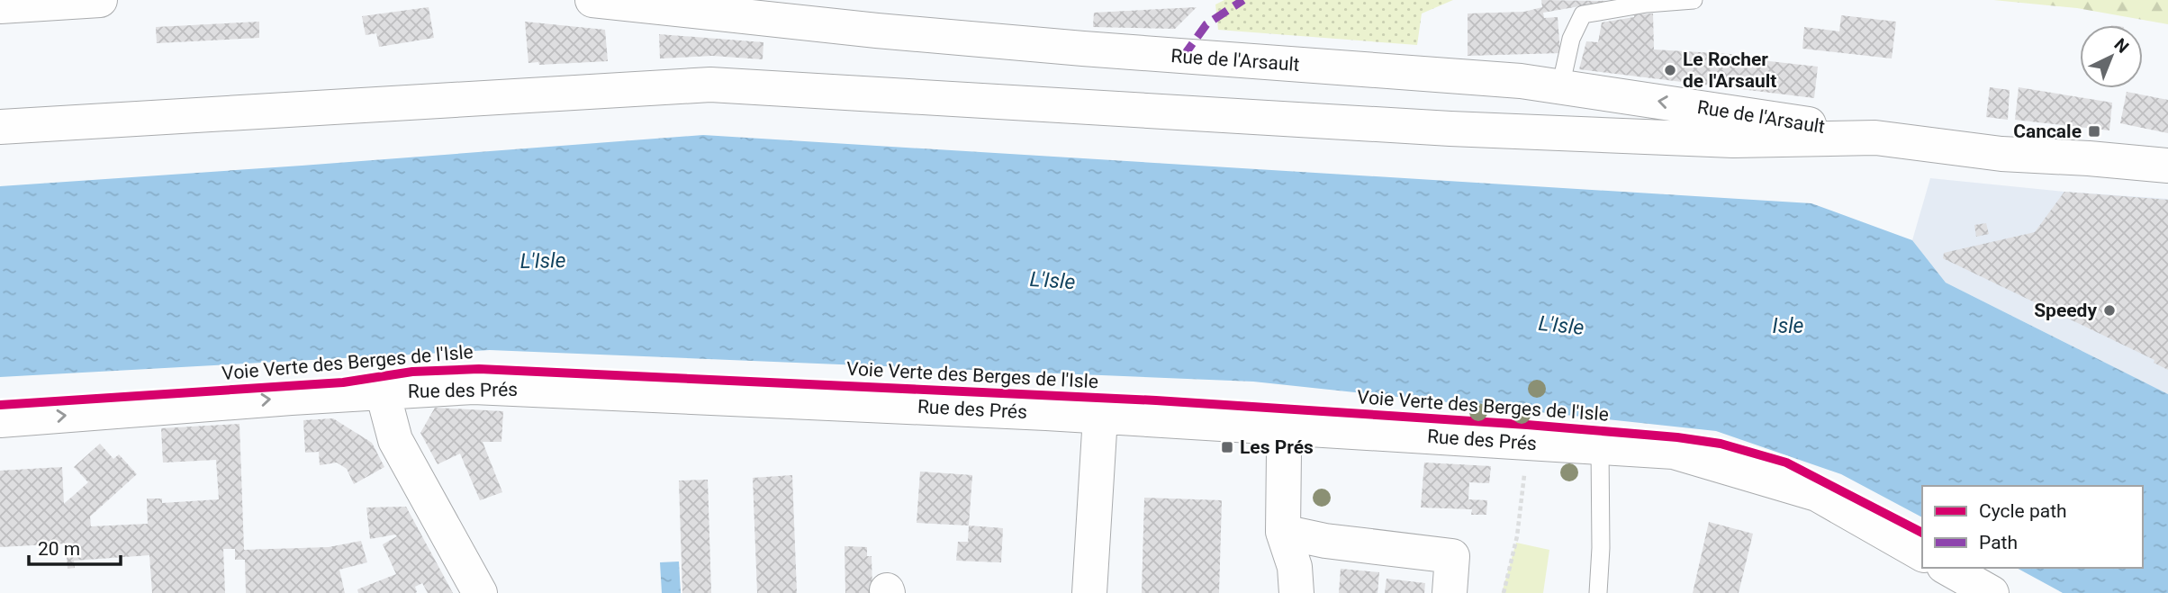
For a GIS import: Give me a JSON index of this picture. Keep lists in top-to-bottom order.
{
  "streets": {
    "main road": ["Rue de l'Arsault", "Rue des Prés"],
    "cycle path": ["Voie Verte des Berges de l'Isle"]
  },
  "water": ["L'Isle", "Isle"],
  "places": {
    "other": ["Le Rocher de l'Arsault", "Speedy"],
    "transit": ["Cancale", "Les Prés"]
  },
  "legend": ["Cycle path", "Path"],
  "scale_bar": "20 m",
  "north": "top right"
}
